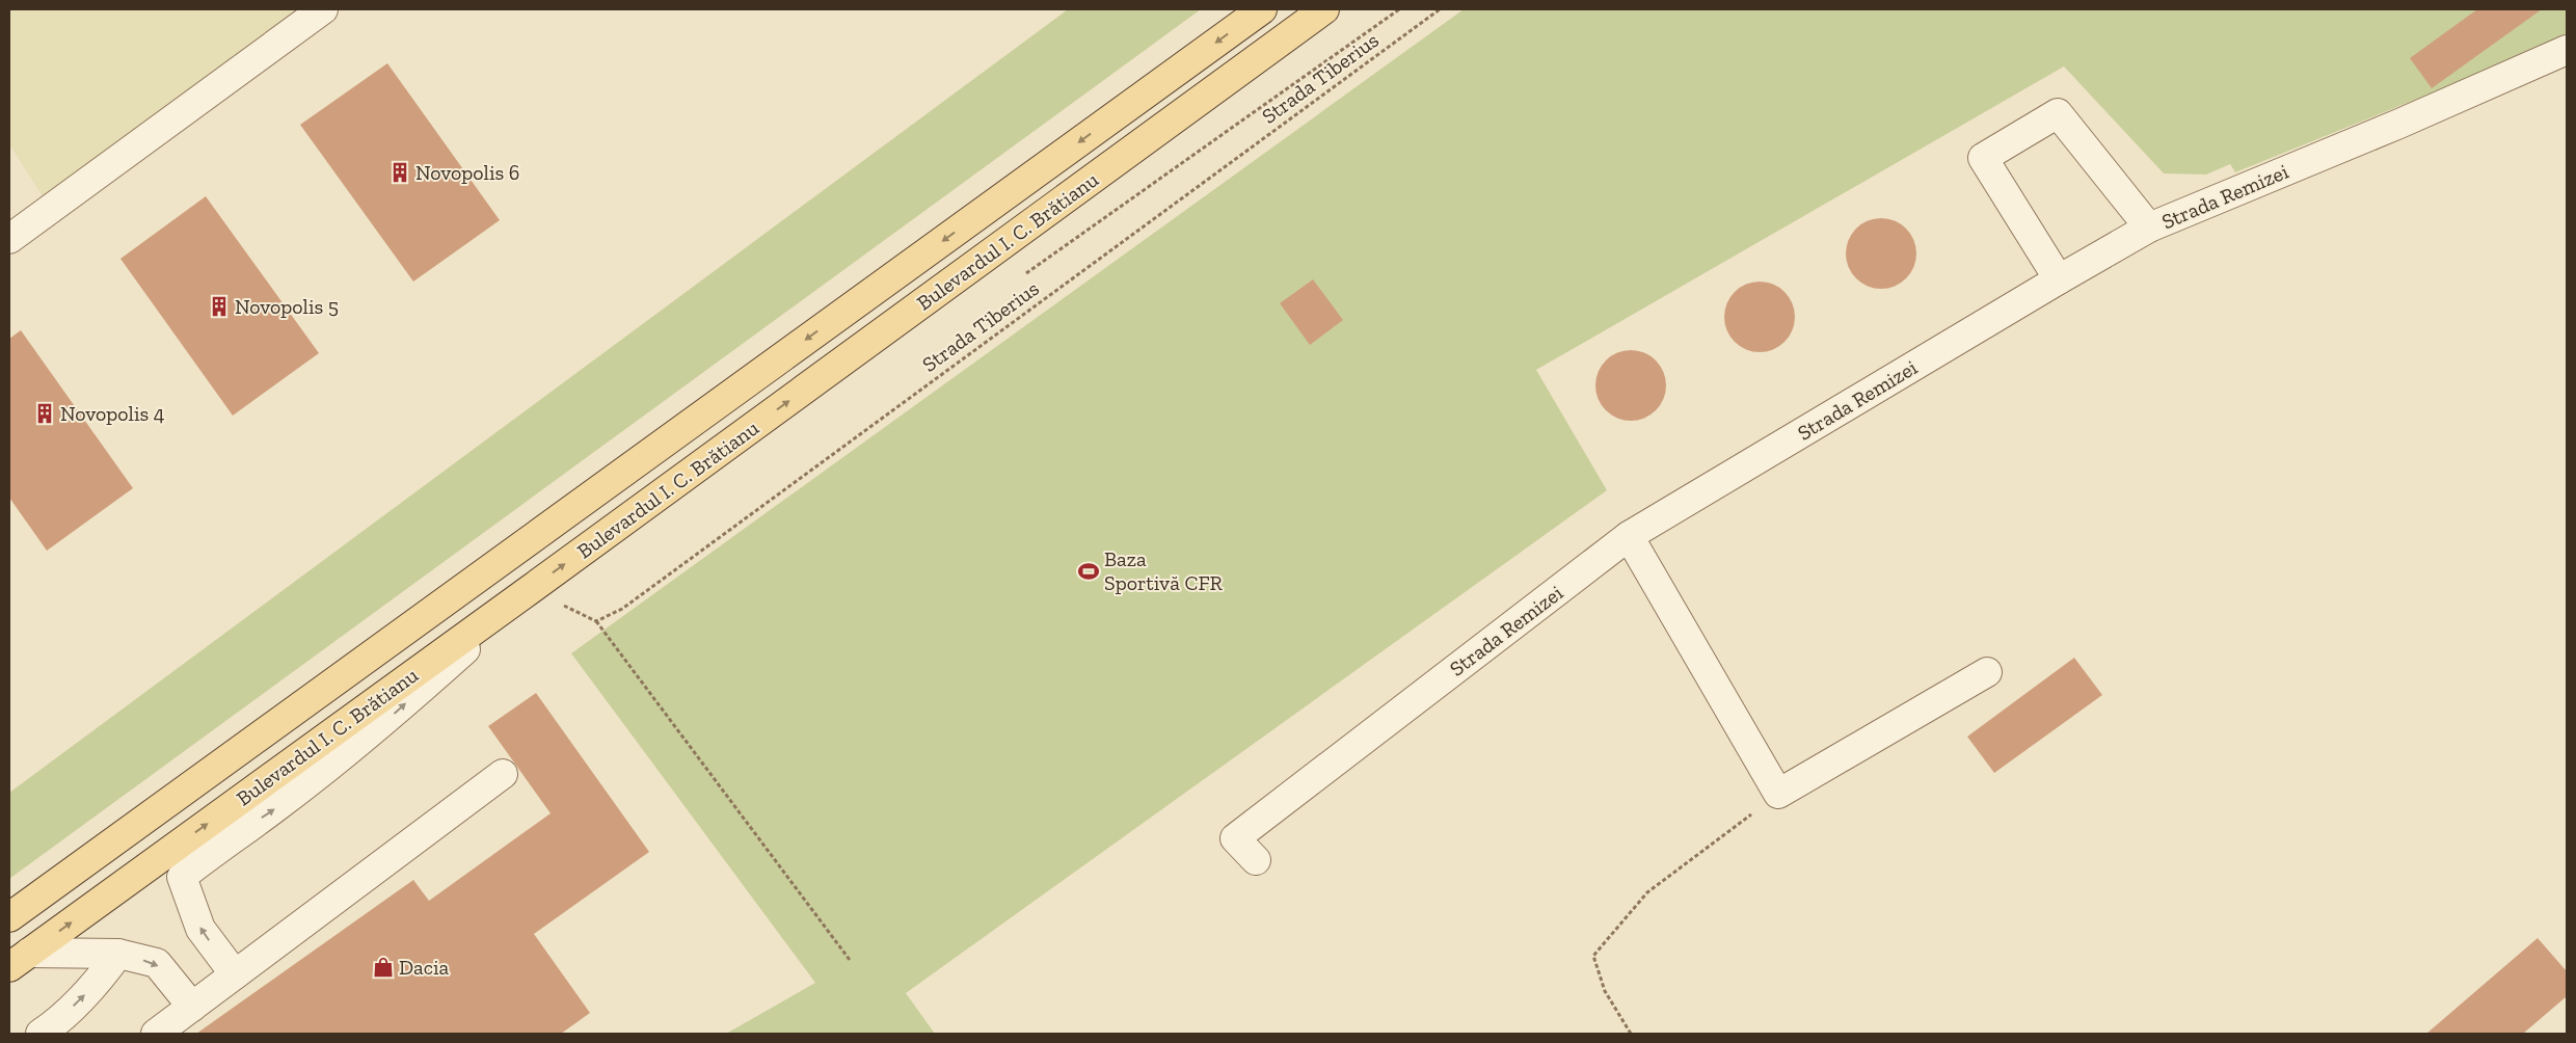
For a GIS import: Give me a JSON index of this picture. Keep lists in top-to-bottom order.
{
  "streets": {
    "main road": ["Bulevardul I. C. Brătianu"],
    "lane": ["Strada Remizei"],
    "path": ["Strada Tiberius"]
  },
  "places": {
    "building": ["Novopolis 6", "Novopolis 5", "Novopolis 4"],
    "sports": ["Baza Sportivă CFR"],
    "shop": ["Dacia"]
  }
}
